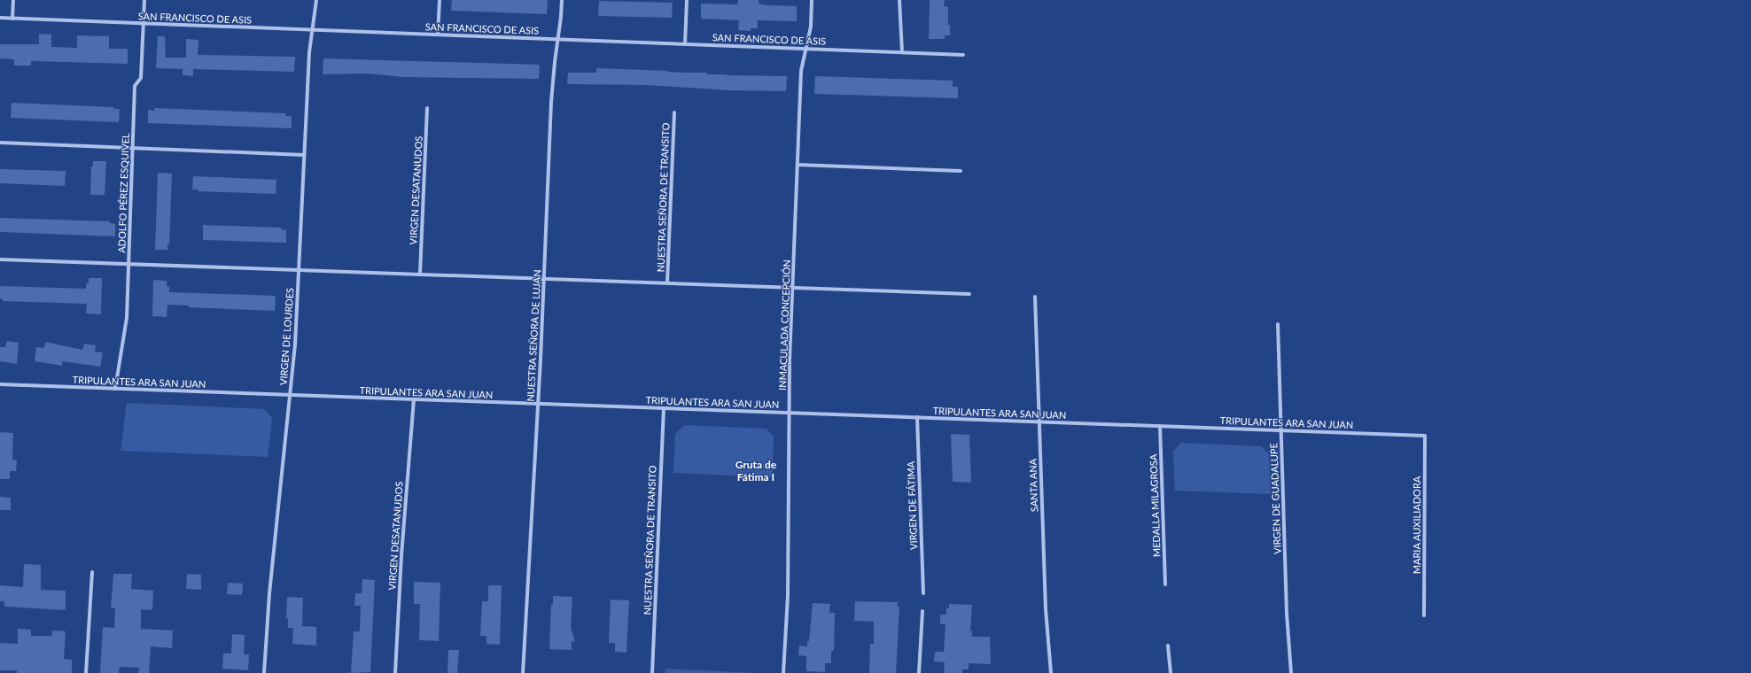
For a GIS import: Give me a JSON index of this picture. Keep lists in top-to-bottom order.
{
  "streets": {
    "street": [
      "SAN FRANCISCO DE ASIS",
      "VIRGEN DESATANUDOS",
      "ADOLFO PÉREZ ESQUIVEL",
      "NUESTRA SEÑORA DE TRANSITO",
      "INMACULADA CONCEPCIÓN",
      "NUESTRA SEÑORA DE LUJAN",
      "VIRGEN DE LOURDES",
      "TRIPULANTES ARA SAN JUAN",
      "SANTA ANA",
      "VIRGEN DE GUADALUPE",
      "VIRGEN DE FÁTIMA",
      "MEDALLA MILAGROSA",
      "MARIA AUXILIADORA"
    ]
  },
  "crossings": [
    ["SAN FRANCISCO DE ASIS", "ADOLFO PÉREZ ESQUIVEL"],
    ["SAN FRANCISCO DE ASIS", "INMACULADA CONCEPCIÓN"],
    ["SAN FRANCISCO DE ASIS", "NUESTRA SEÑORA DE LUJAN"],
    ["SAN FRANCISCO DE ASIS", "VIRGEN DE LOURDES"],
    ["VIRGEN DESATANUDOS", "TRIPULANTES ARA SAN JUAN"],
    ["ADOLFO PÉREZ ESQUIVEL", "TRIPULANTES ARA SAN JUAN"],
    ["NUESTRA SEÑORA DE TRANSITO", "TRIPULANTES ARA SAN JUAN"],
    ["INMACULADA CONCEPCIÓN", "TRIPULANTES ARA SAN JUAN"],
    ["NUESTRA SEÑORA DE LUJAN", "TRIPULANTES ARA SAN JUAN"],
    ["VIRGEN DE LOURDES", "TRIPULANTES ARA SAN JUAN"],
    ["TRIPULANTES ARA SAN JUAN", "SANTA ANA"],
    ["TRIPULANTES ARA SAN JUAN", "VIRGEN DE GUADALUPE"],
    ["TRIPULANTES ARA SAN JUAN", "VIRGEN DE FÁTIMA"],
    ["TRIPULANTES ARA SAN JUAN", "MEDALLA MILAGROSA"],
    ["TRIPULANTES ARA SAN JUAN", "MARIA AUXILIADORA"]
  ],
  "districts": ["Gruta de Fátima I"]
}
